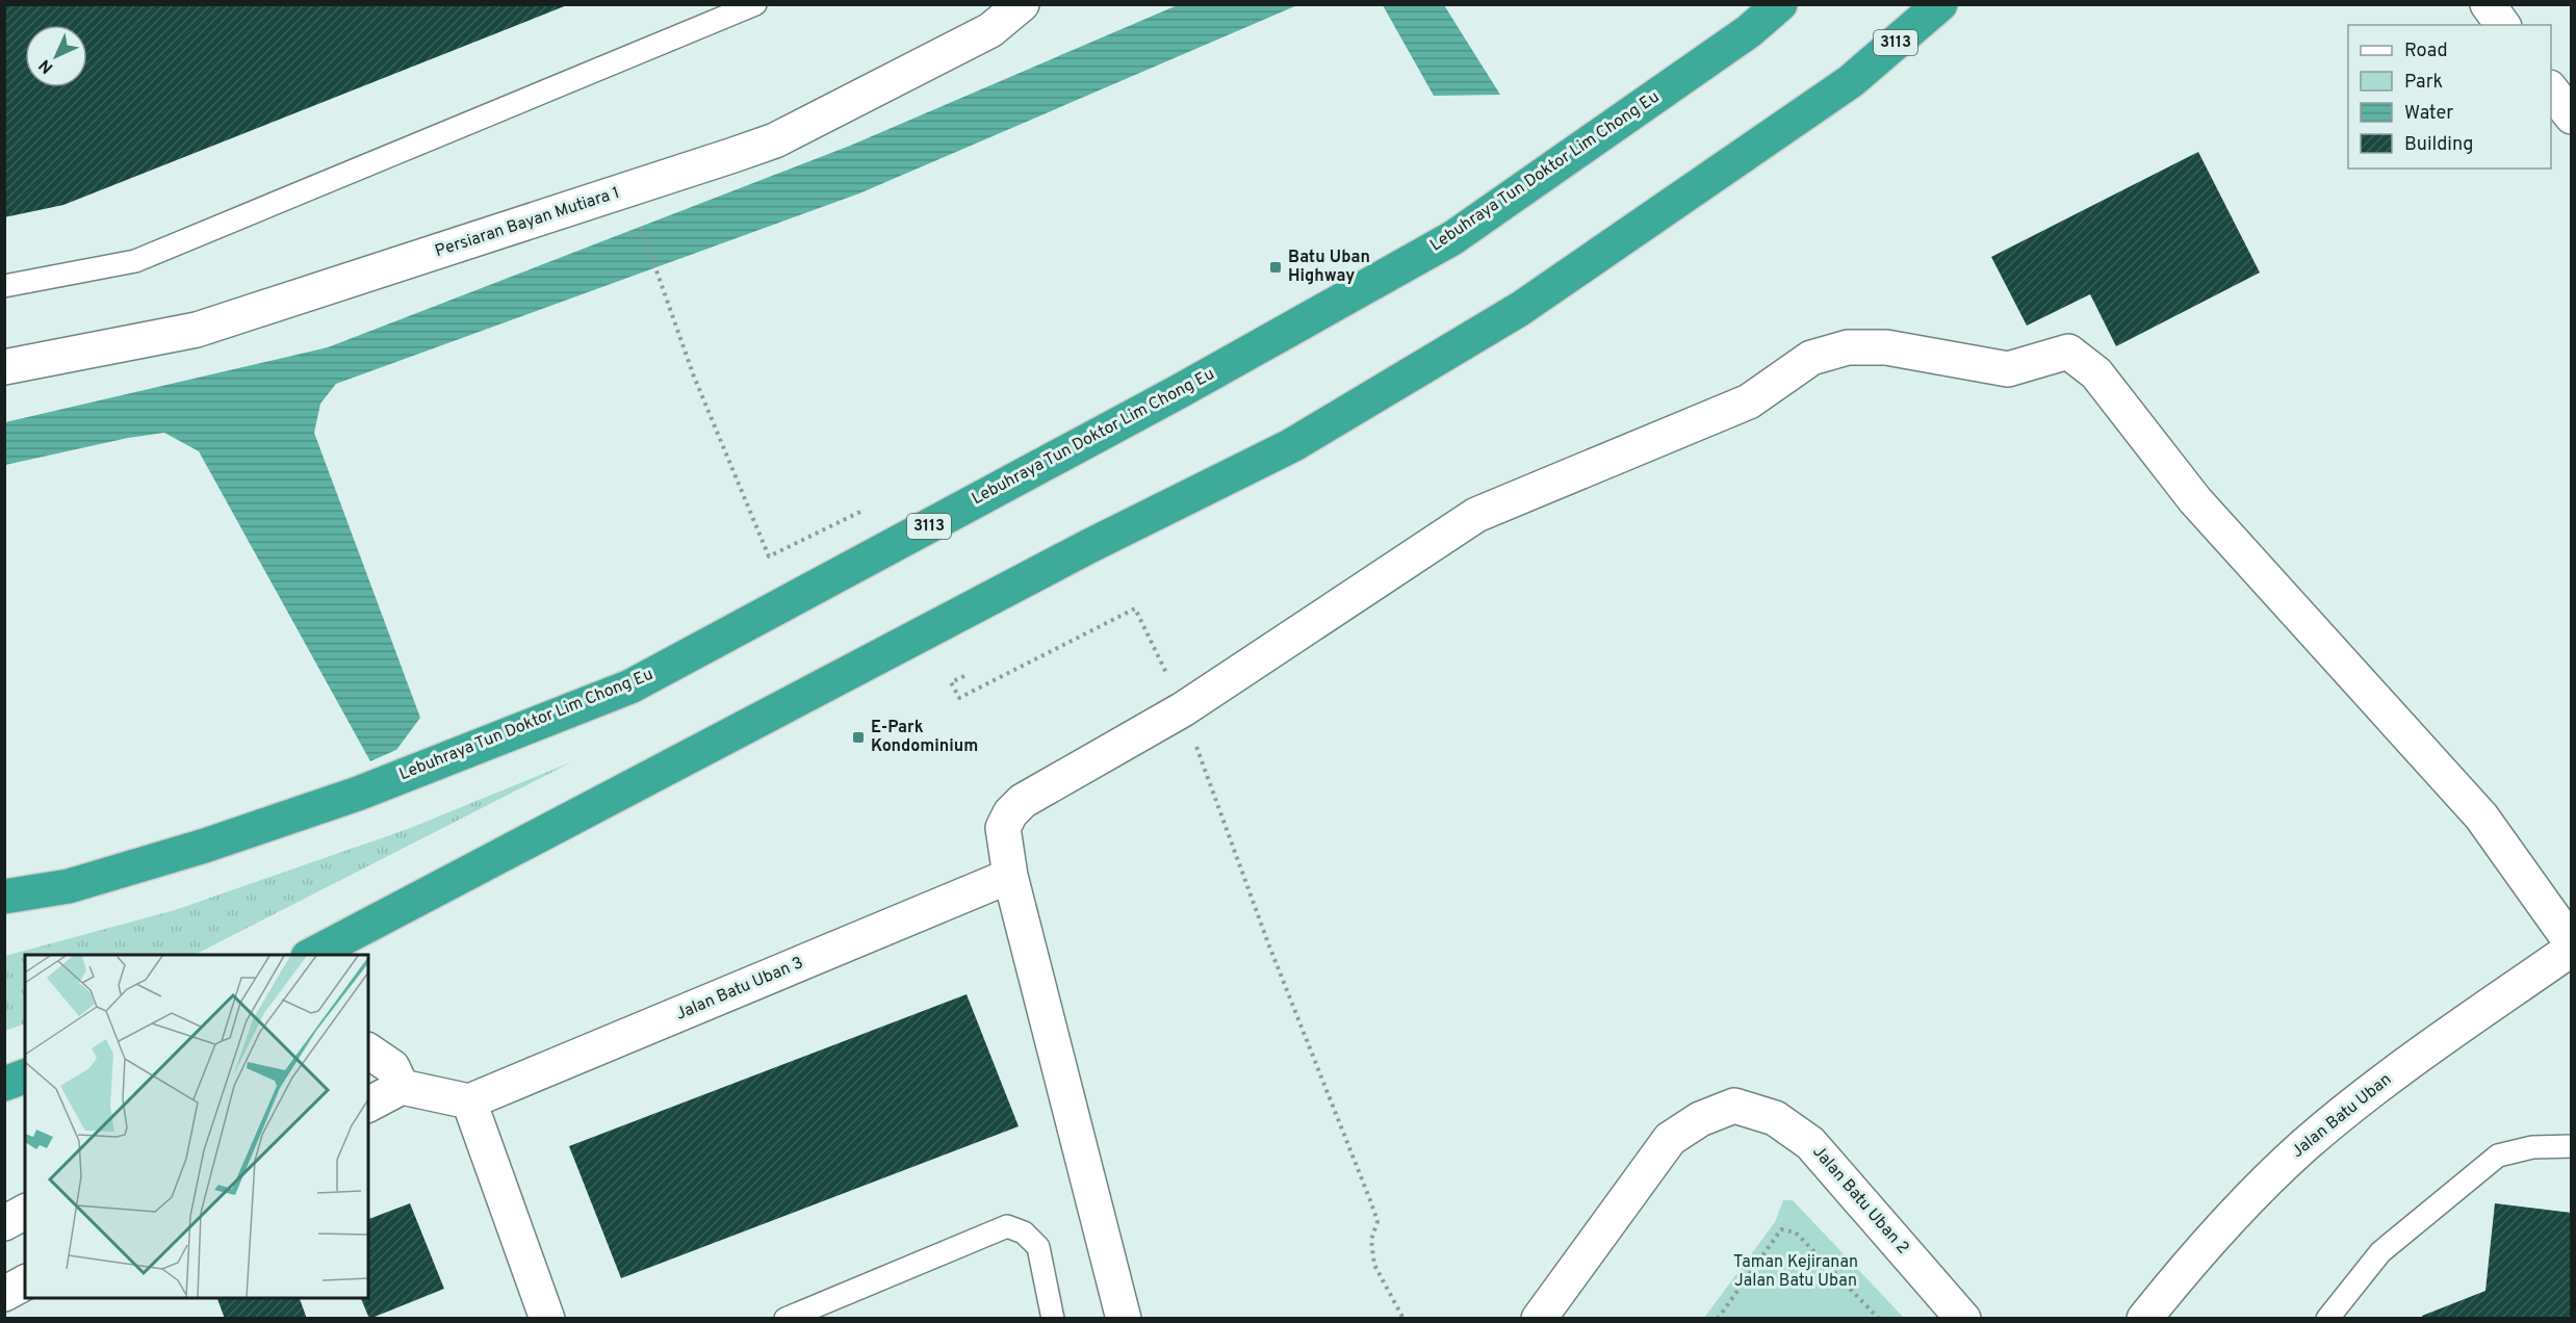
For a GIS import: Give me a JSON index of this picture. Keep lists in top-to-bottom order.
{
  "streets": {
    "highway": ["3113", "Lebuhraya Tun Doktor Lim Chong Eu"],
    "street": [
      "Persiaran Bayan Mutiara 1",
      "Jalan Batu Uban 3",
      "Jalan Batu Uban",
      "Jalan Batu Uban 2"
    ]
  },
  "parks": ["Taman Kejiranan Jalan Batu Uban"],
  "places": {
    "transit": ["Batu Uban Highway", "E-Park Kondominium"]
  },
  "legend": [
    "Road",
    "Park",
    "Water",
    "Building"
  ],
  "north": "bottom left"
}
